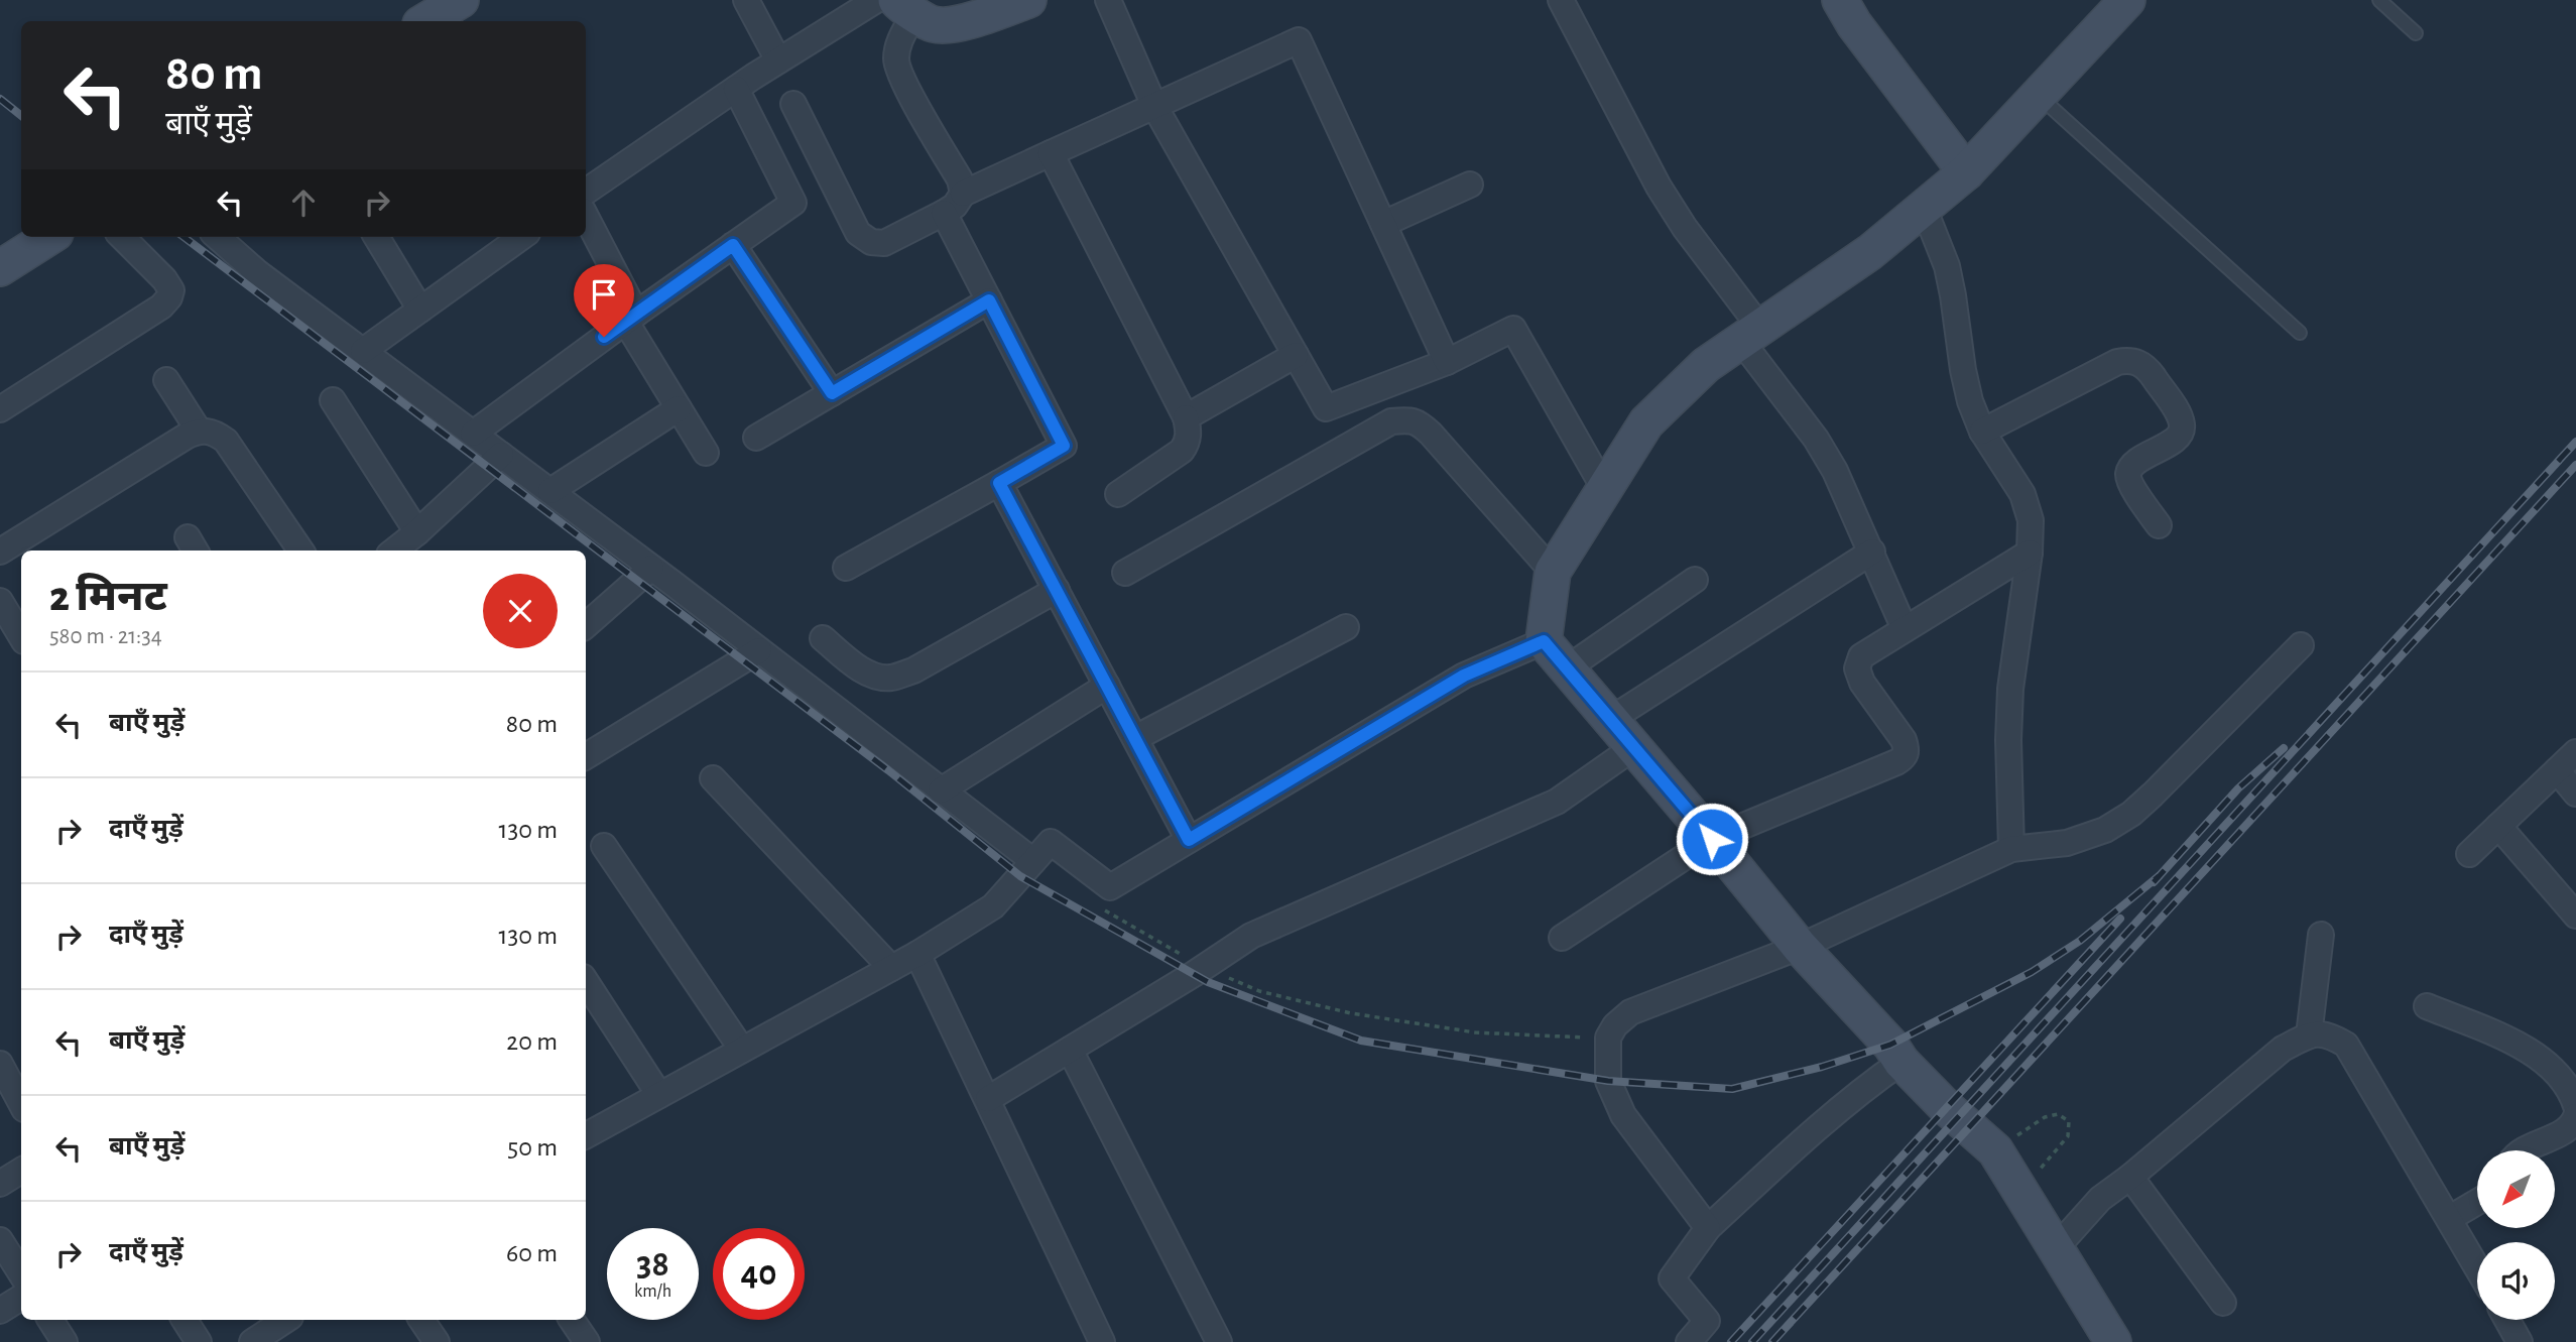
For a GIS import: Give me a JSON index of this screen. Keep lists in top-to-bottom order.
{
  "north": "bottom left",
  "page": {
    "turn": ["80 m", "बाएँ मुड़ें"],
    "heading": ["2 मिनट", "580 m · 21:34"],
    "list": [
      {
        "name": "बाएँ मुड़ें",
        "value": "80 m"
      },
      {
        "name": "दाएँ मुड़ें",
        "value": "130 m"
      },
      {
        "name": "दाएँ मुड़ें",
        "value": "130 m"
      },
      {
        "name": "बाएँ मुड़ें",
        "value": "20 m"
      },
      {
        "name": "बाएँ मुड़ें",
        "value": "50 m"
      },
      {
        "name": "दाएँ मुड़ें",
        "value": "60 m"
      }
    ],
    "speed": "38 km/h",
    "limit": "40"
  }
}
